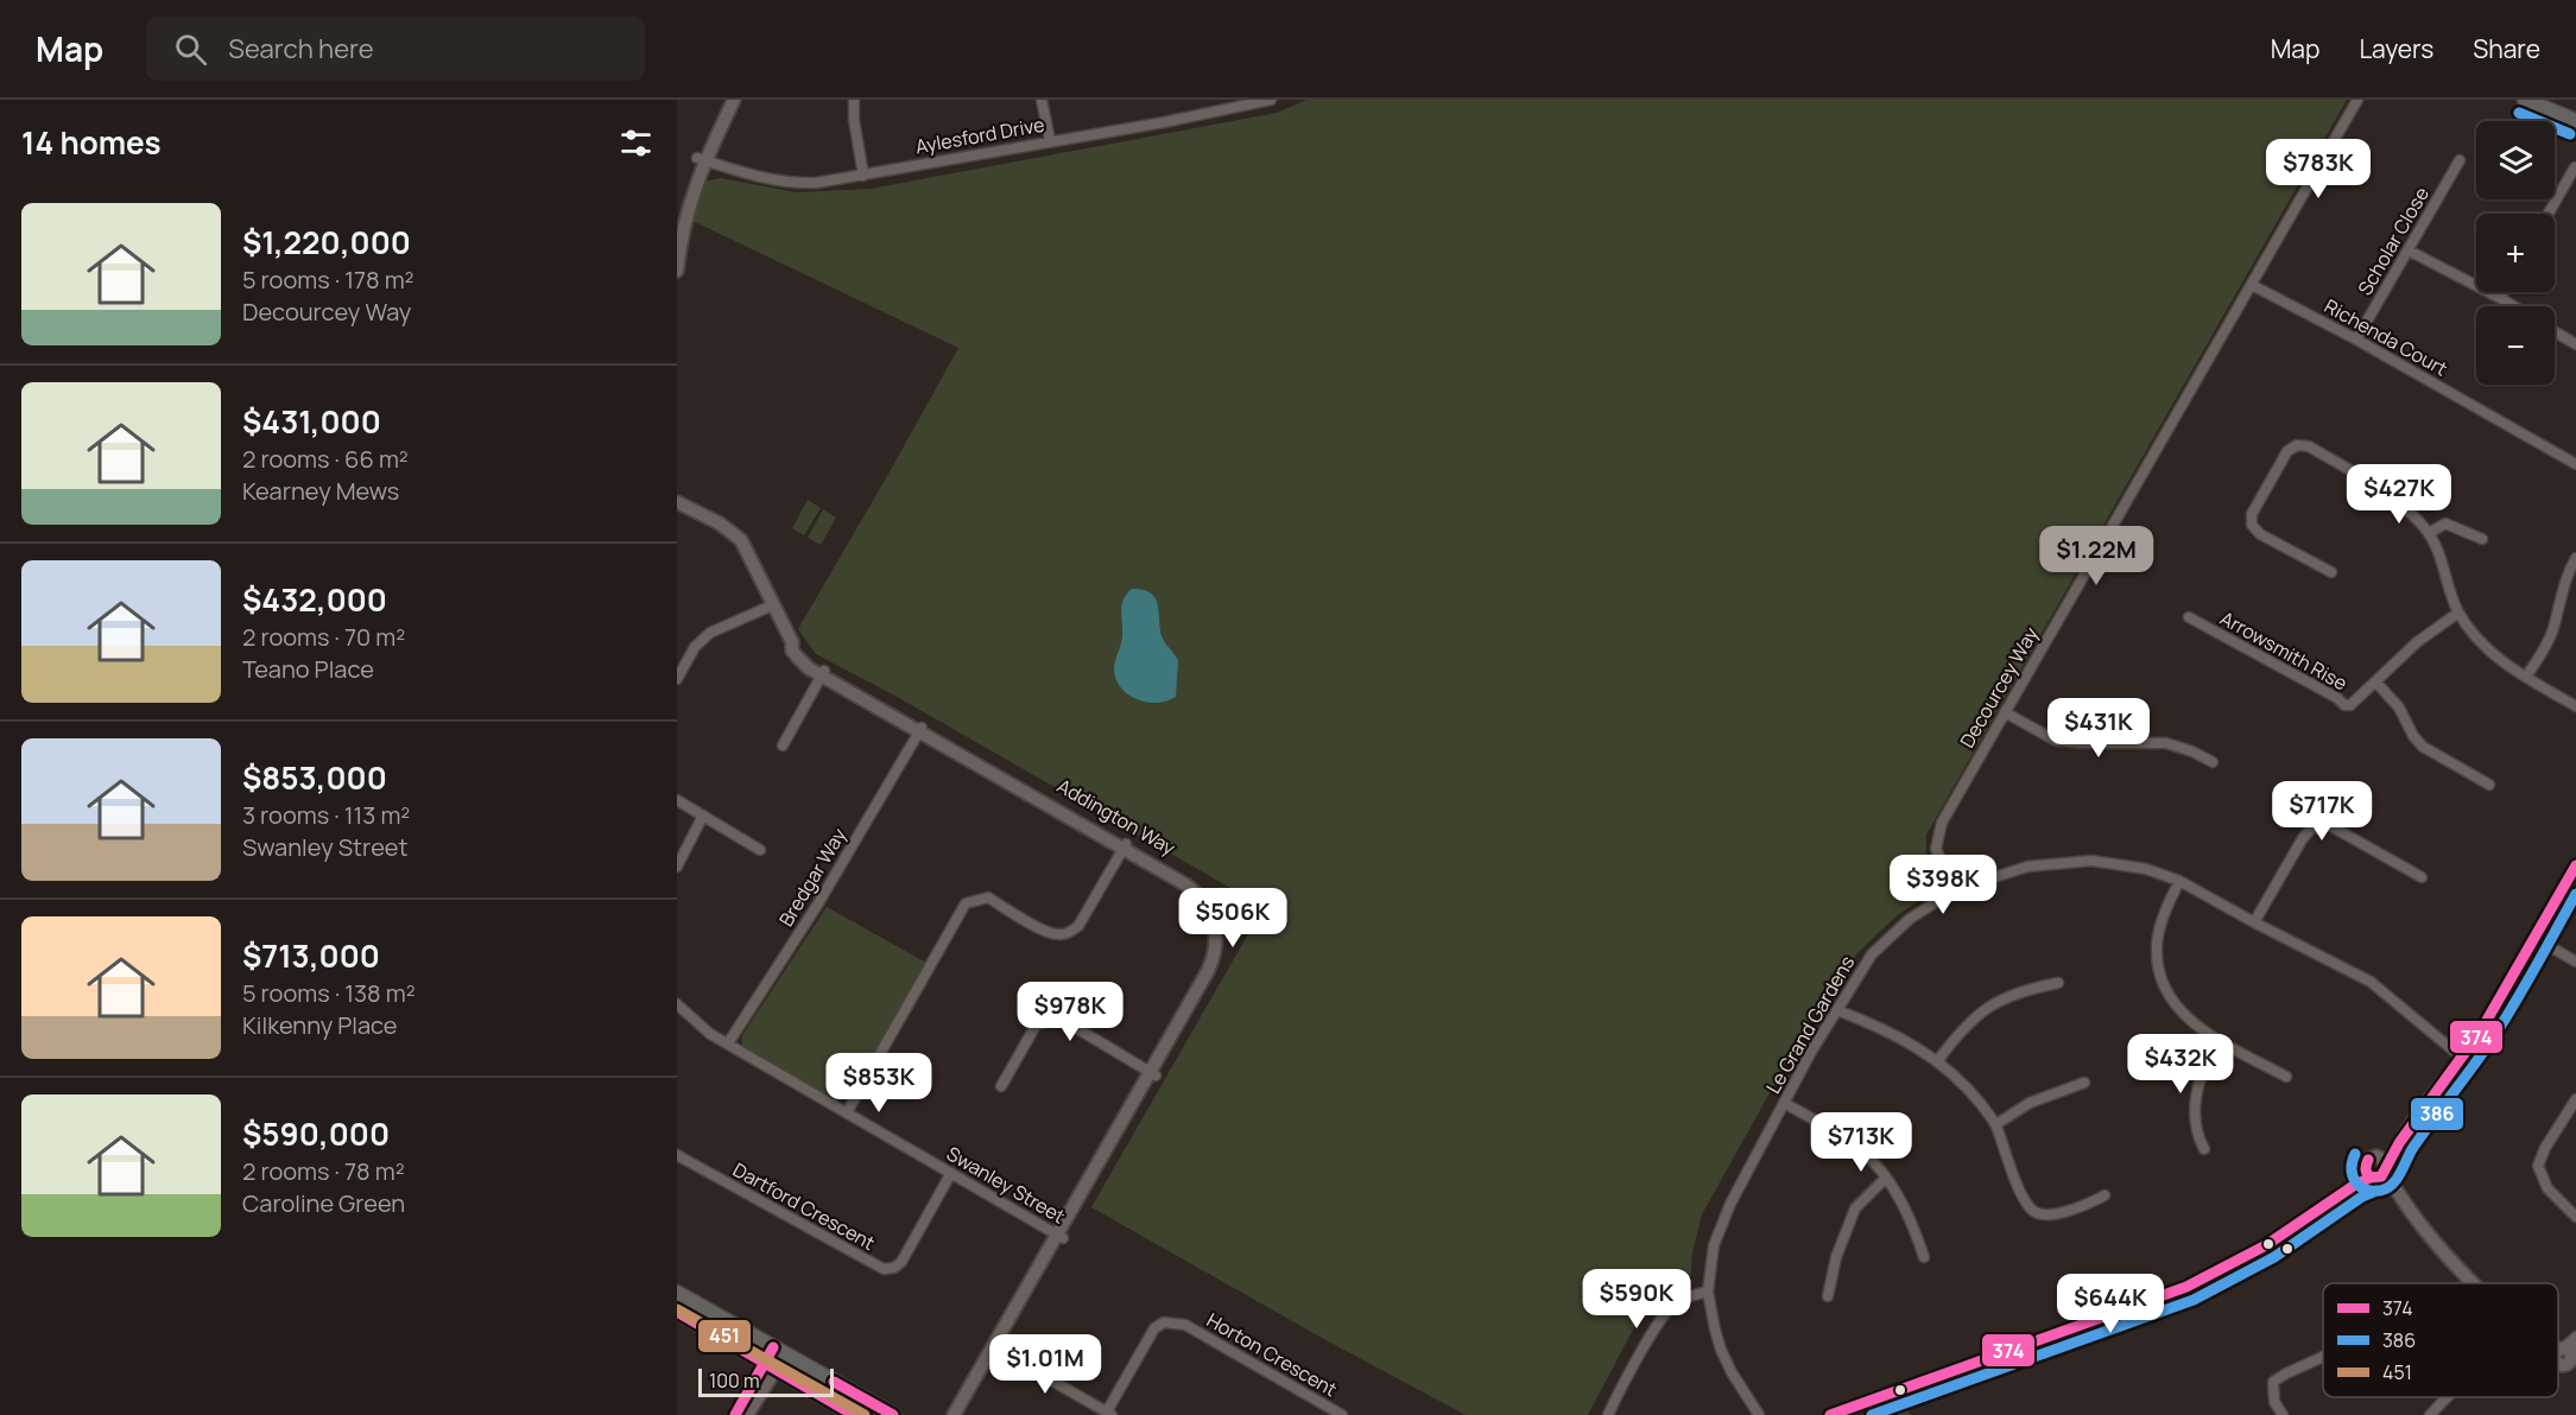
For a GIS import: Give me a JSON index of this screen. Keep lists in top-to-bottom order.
{
  "streets": {
    "street": [
      "Aylesford Drive",
      "Scholar Close",
      "Richenda Court",
      "Arrowsmith Rise",
      "Decourcey Way",
      "Addington Way",
      "Bredgar Way",
      "Le Grand Gardens",
      "Swanley Street",
      "Dartford Crescent",
      "Horton Crescent"
    ]
  },
  "crossings": [
    ["Scholar Close", "Richenda Court"],
    ["Richenda Court", "Decourcey Way"],
    ["Decourcey Way", "Le Grand Gardens"],
    ["Addington Way", "Bredgar Way"],
    ["Addington Way", "Swanley Street"],
    ["Bredgar Way", "Swanley Street"],
    ["Swanley Street", "Dartford Crescent"]
  ],
  "lines": ["transit line 386", "transit line 374", "transit line 451"],
  "legend": ["374", "386", "451"],
  "scale_bar": "100 m",
  "page": {
    "header": "Map",
    "search": "Search here",
    "nav": ["Map", "Layers", "Share"],
    "heading": "14 homes",
    "map_buttons": ["+", "−"],
    "price": [
      "$783K",
      "$427K",
      "$1.22M",
      "$431K",
      "$717K",
      "$398K",
      "$506K",
      "$978K",
      "$432K",
      "$853K",
      "$713K",
      "$590K",
      "$644K",
      "$1.01M"
    ],
    "list": [
      {
        "name": "$1,220,000",
        "note": "5 rooms · 178 m² · Decourcey Way"
      },
      {
        "name": "$431,000",
        "note": "2 rooms · 66 m² · Kearney Mews"
      },
      {
        "name": "$432,000",
        "note": "2 rooms · 70 m² · Teano Place"
      },
      {
        "name": "$853,000",
        "note": "3 rooms · 113 m² · Swanley Street"
      },
      {
        "name": "$713,000",
        "note": "5 rooms · 138 m² · Kilkenny Place"
      },
      {
        "name": "$590,000",
        "note": "2 rooms · 78 m² · Caroline Green"
      }
    ],
    "scale": "100 m"
  }
}
